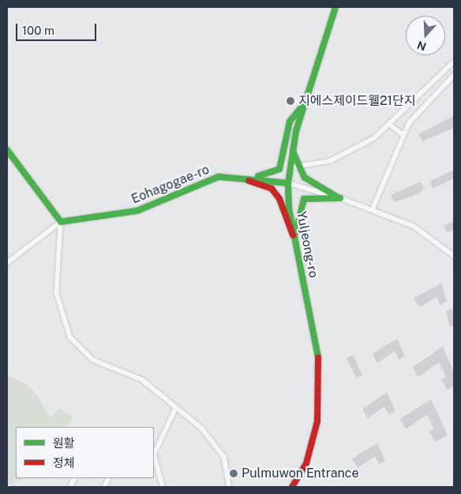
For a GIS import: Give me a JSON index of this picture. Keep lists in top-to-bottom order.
{
  "streets": {
    "main road": ["Eohagogae-ro", "Yuljeong-ro"]
  },
  "crossings": [
    ["Eohagogae-ro", "Yuljeong-ro"]
  ],
  "places": ["지에스제이드웰21단지", "Pulmuwon Entrance"],
  "legend": ["원활", "정체"],
  "scale_bar": "100 m",
  "north": "bottom"
}
